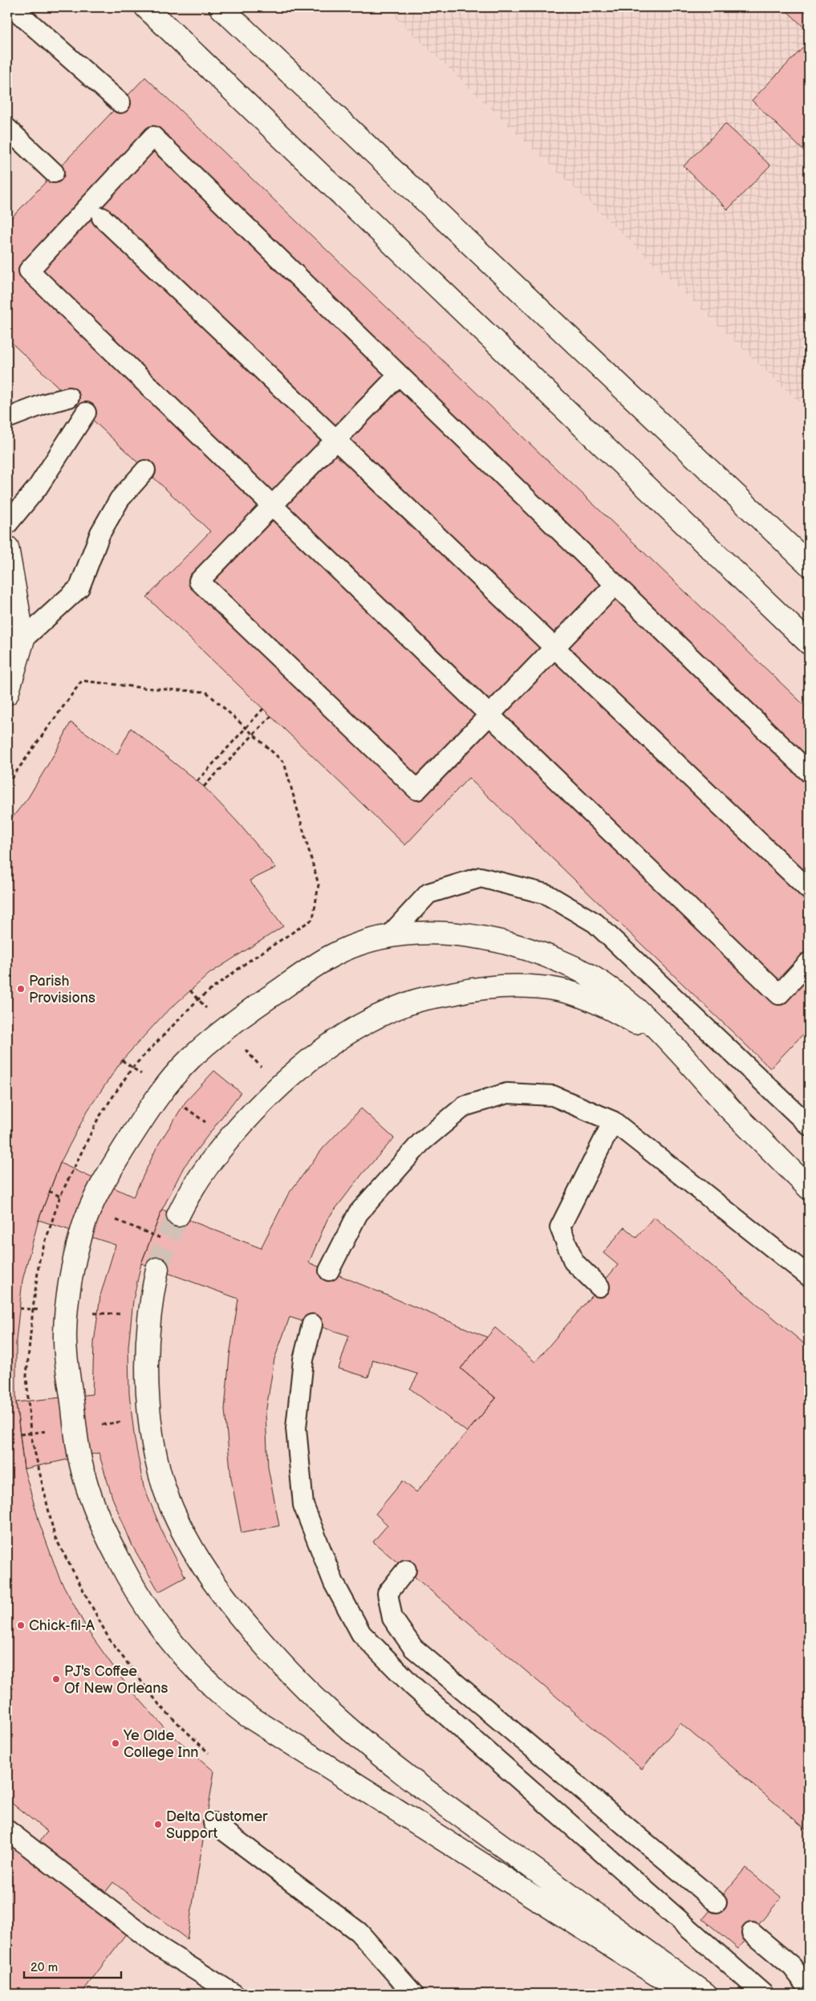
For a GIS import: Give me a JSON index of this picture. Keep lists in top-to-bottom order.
{
  "places": [
    "Parish Provisions",
    "Chick-fil-A",
    "PJ's Coffee Of New Orleans",
    "Ye Olde College Inn",
    "Delta Customer Support"
  ],
  "scale_bar": "20 m"
}
